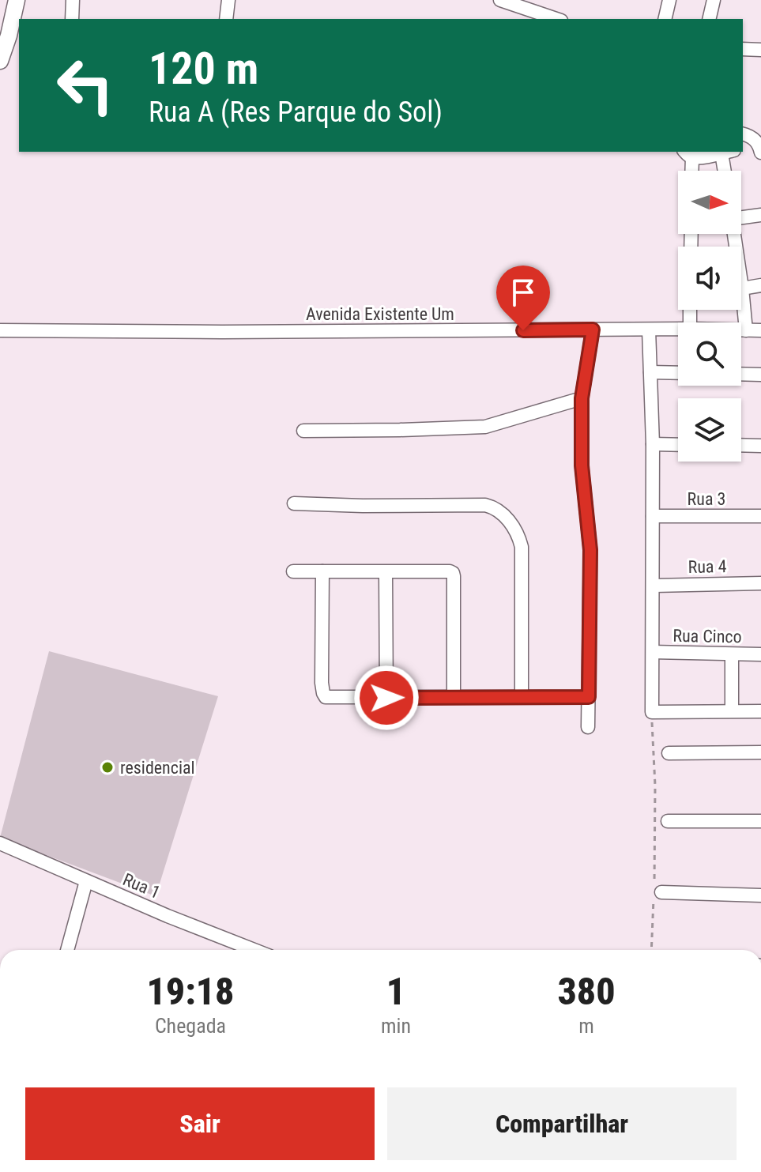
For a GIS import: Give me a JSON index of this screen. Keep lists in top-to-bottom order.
{
  "streets": {
    "street": [
      "Avenida Existente Um",
      "Rua 3",
      "Rua 4",
      "Rua Cinco",
      "Rua 1"
    ]
  },
  "places": ["residencial"],
  "north": "right",
  "page": {
    "turn": ["120 m", "Rua A (Res Parque do Sol)"],
    "eta": [
      "19:18",
      "Chegada",
      "1",
      "min",
      "380",
      "m"
    ],
    "buttons": ["Sair", "Compartilhar"]
  }
}
